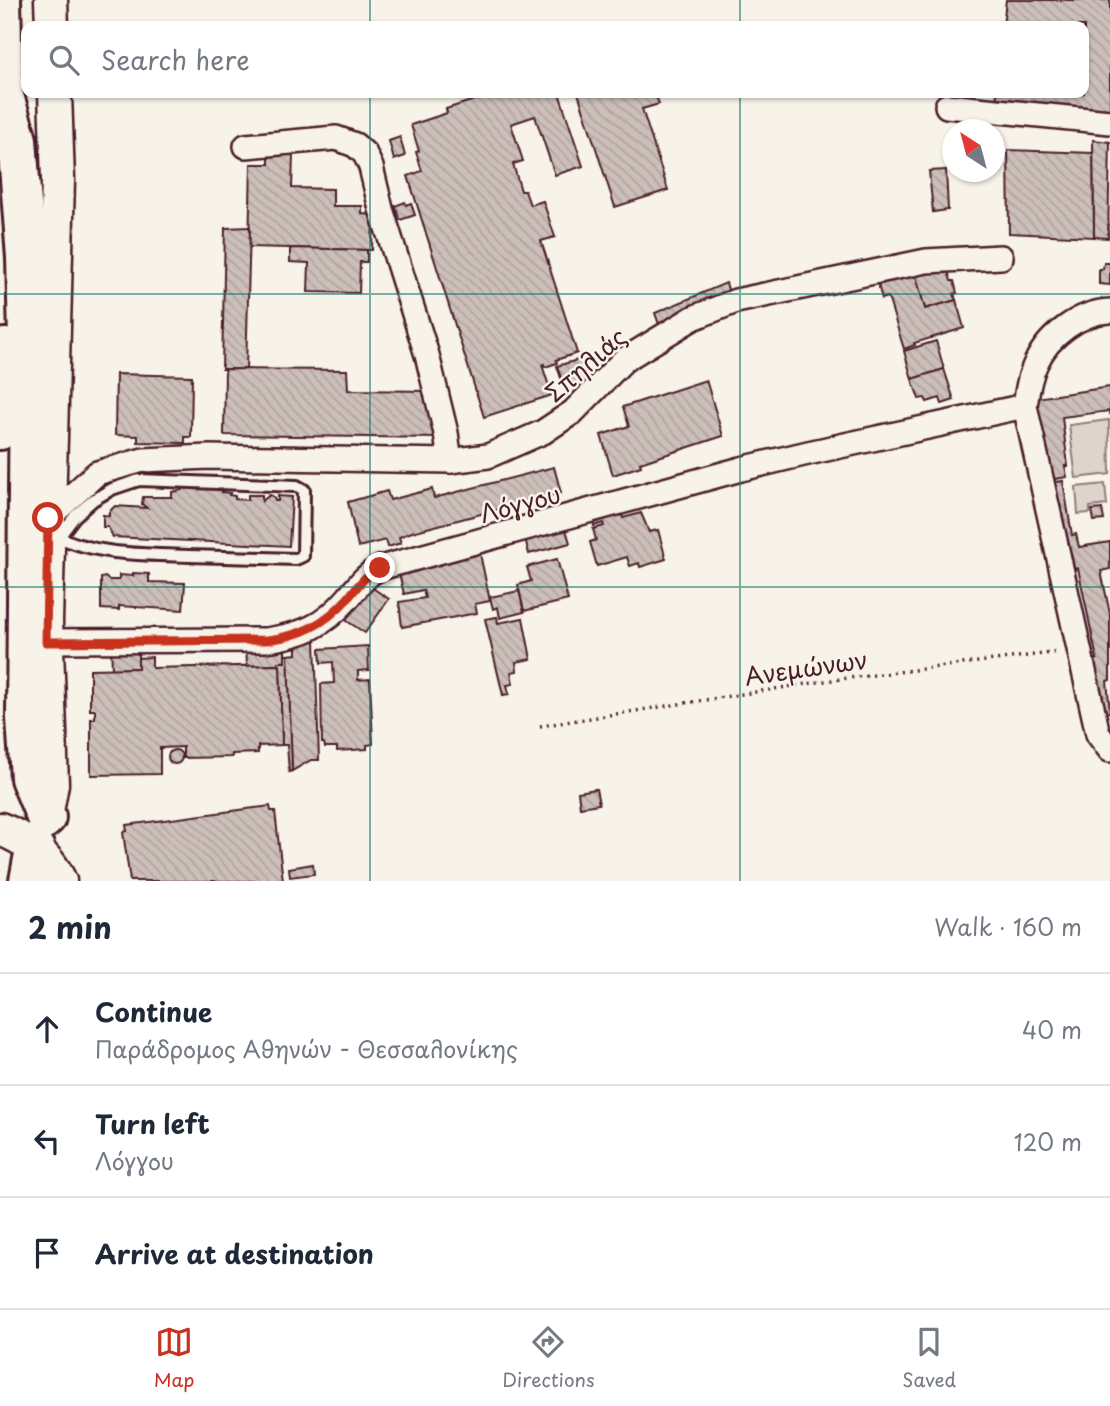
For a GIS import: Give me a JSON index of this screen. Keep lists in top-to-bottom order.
{
  "streets": {
    "street": ["Σπηλιάς", "Λόγγου"],
    "path": ["Ανεμώνων"]
  },
  "north": "top left",
  "page": {
    "search": "Search here",
    "heading": ["2 min", "Walk · 160 m"],
    "list": [
      ["Continue", "Παράδρομος Αθηνών - Θεσσαλονίκης", "40 m"],
      ["Turn left", "Λόγγου", "120 m"],
      "Arrive at destination"
    ],
    "nav": ["Map", "Directions", "Saved"]
  }
}
